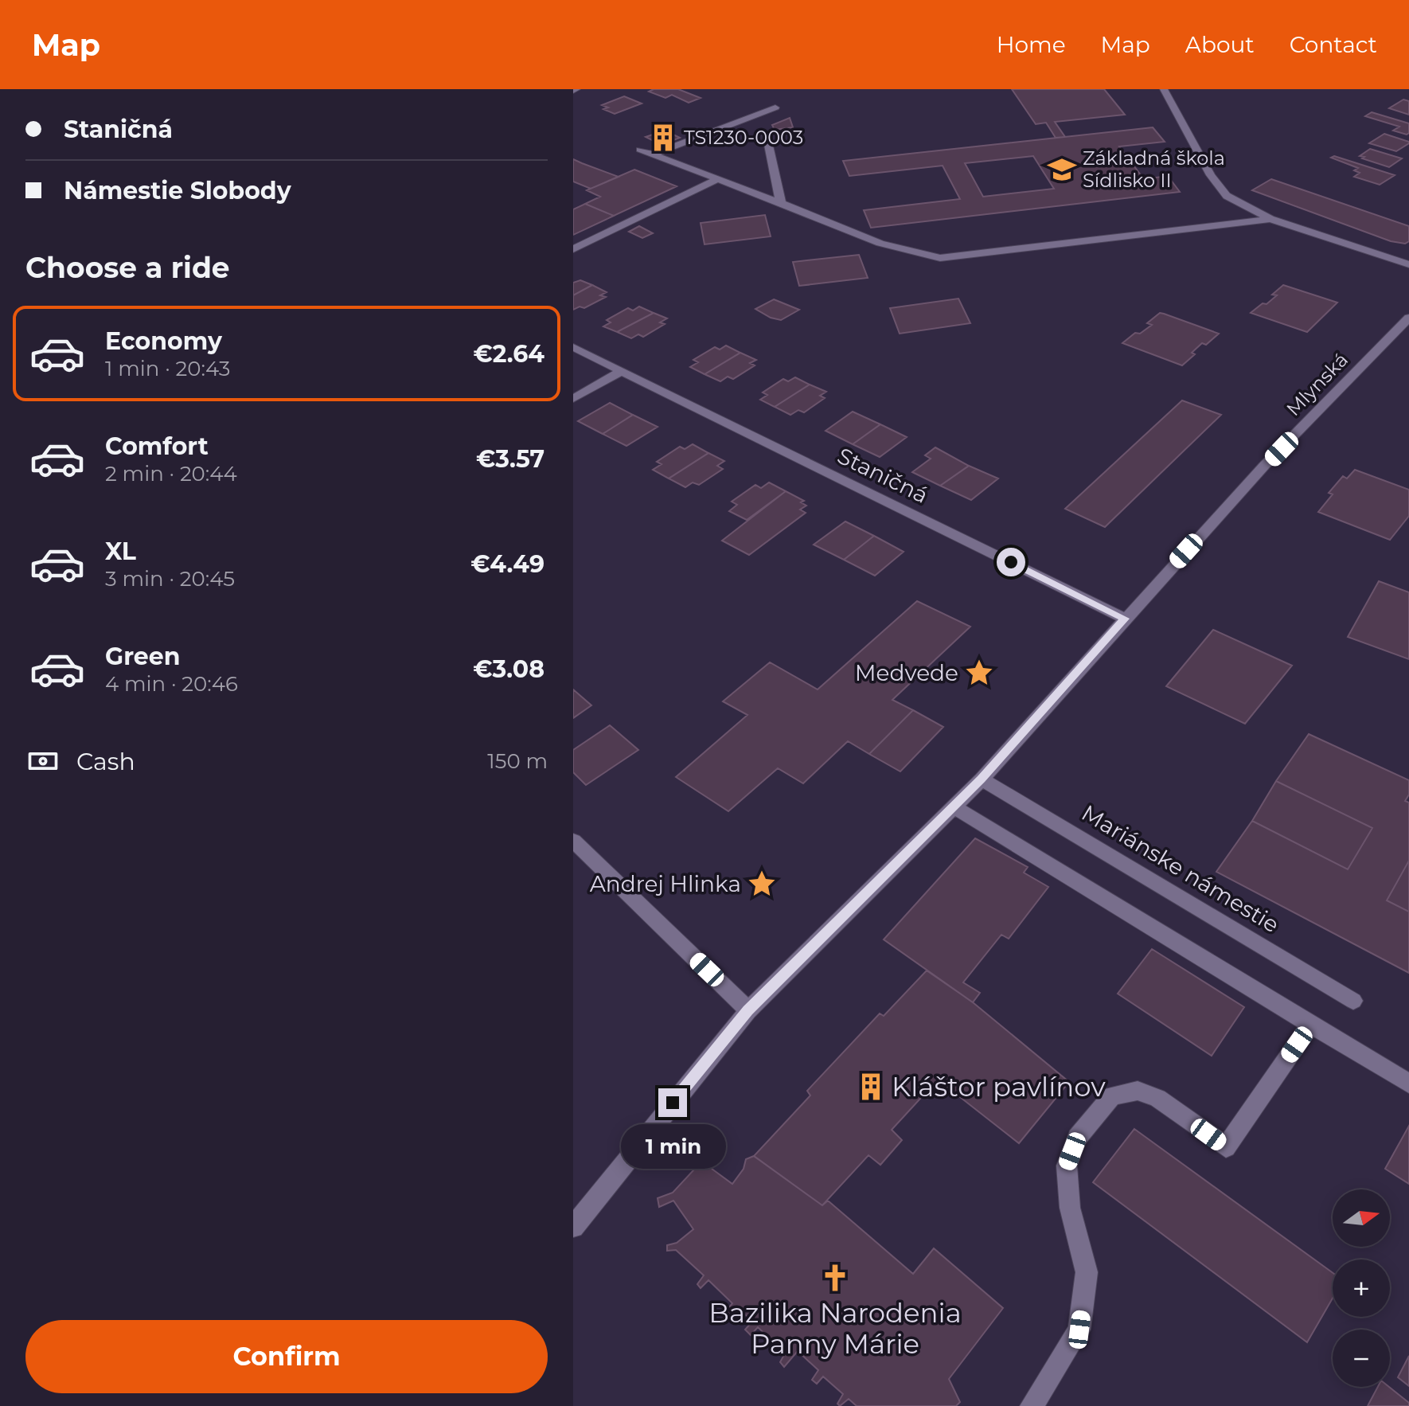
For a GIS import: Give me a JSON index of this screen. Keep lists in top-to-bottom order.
{
  "streets": {
    "street": ["Mlynská", "Staničná", "Mariánske námestie"]
  },
  "crossings": [
    ["Mlynská", "Staničná"],
    ["Mlynská", "Mariánske námestie"]
  ],
  "places": {
    "building": ["TS1230-0003", "Kláštor pavlínov"],
    "school or university": ["Základná škola Sídlisko II"],
    "place": ["Medvede", "Andrej Hlinka"],
    "church": ["Bazilika Narodenia Panny Márie"]
  },
  "north": "right",
  "page": {
    "header": "Map",
    "nav": [
      "Home",
      "Map",
      "About",
      "Contact"
    ],
    "banner": ["Staničná", "Námestie Slobody"],
    "heading": "Choose a ride",
    "list": [
      {
        "name": "Economy",
        "note": "1 min · 20:43",
        "value": "€2.64"
      },
      {
        "name": "Comfort",
        "note": "2 min · 20:44",
        "value": "€3.57"
      },
      {
        "name": "XL",
        "note": "3 min · 20:45",
        "value": "€4.49"
      },
      {
        "name": "Green",
        "note": "4 min · 20:46",
        "value": "€3.08"
      }
    ],
    "pay": ["Cash", "150 m"],
    "bubble": "1 min",
    "map_buttons": ["+", "−"],
    "buttons": "Confirm"
  }
}
